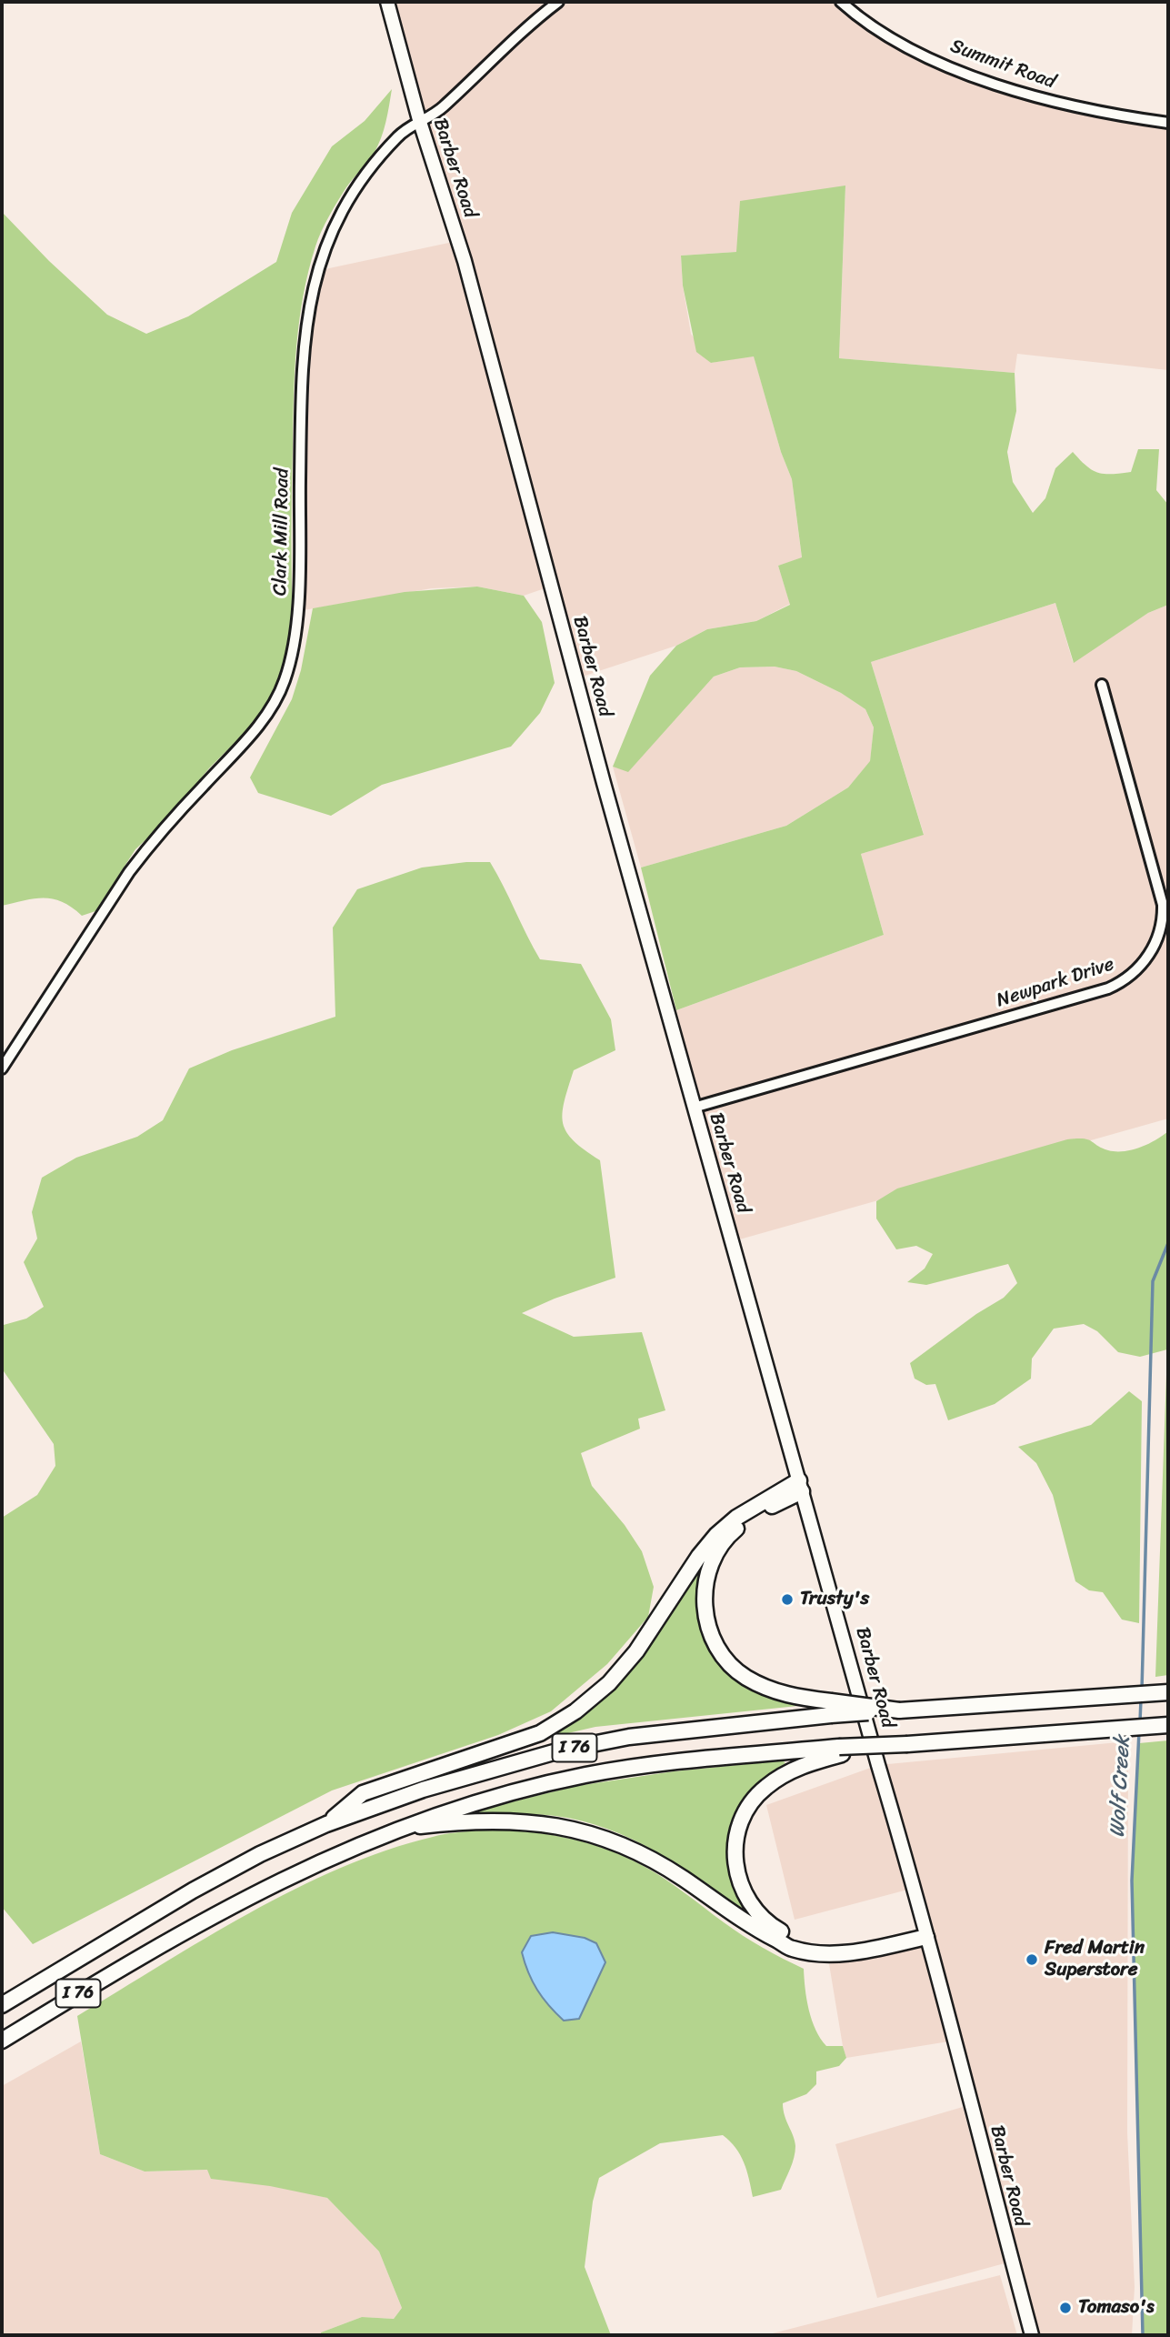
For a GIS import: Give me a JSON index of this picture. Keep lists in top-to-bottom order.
{
  "streets": {
    "highway": ["I 76"],
    "main road": ["Barber Road"],
    "street": ["Summit Road", "Clark Mill Road", "Newpark Drive"]
  },
  "crossings": [
    ["Barber Road", "Clark Mill Road"],
    ["Barber Road", "Newpark Drive"]
  ],
  "water": ["Wolf Creek"],
  "places": ["Trusty's", "Fred Martin Superstore", "Tomaso's"]
}
